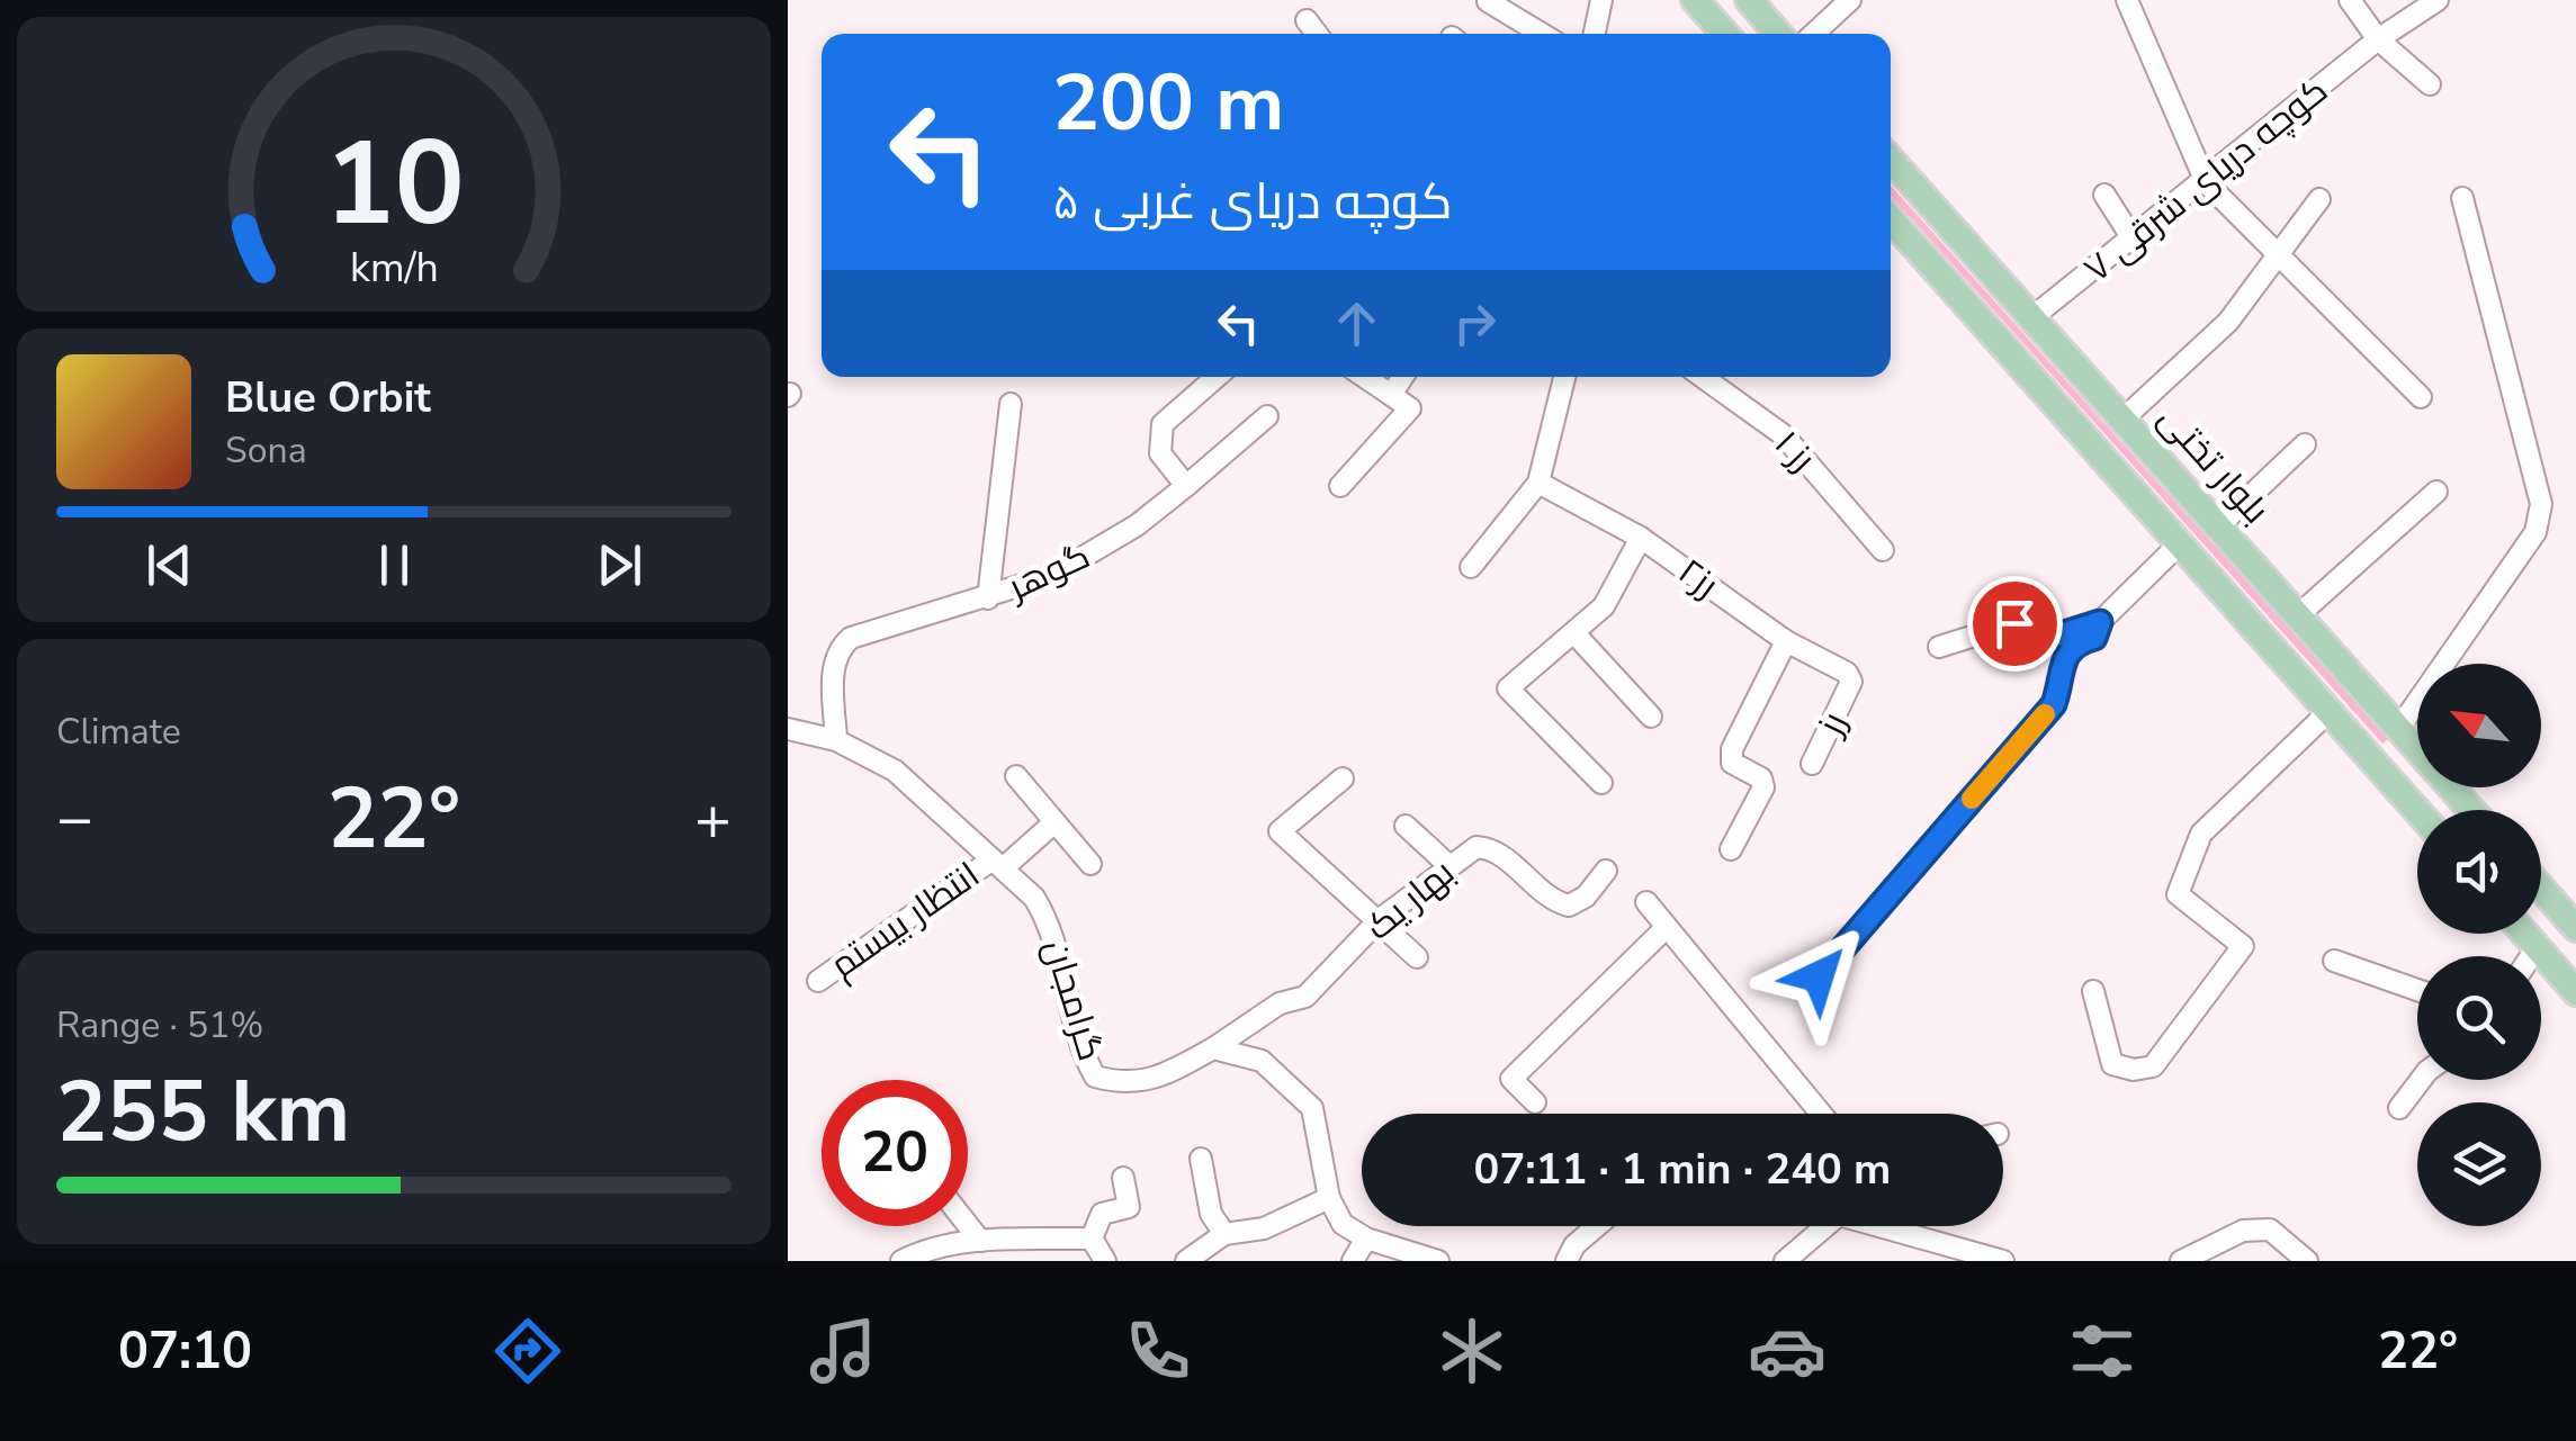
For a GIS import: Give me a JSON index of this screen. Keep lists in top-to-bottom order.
{
  "streets": {
    "main road": ["بلوار تختی"],
    "street": [
      "کوچه دریای شرقی ۷",
      "رز ۱",
      "گوهر",
      "رز۲",
      "رز",
      "بهار یک",
      "انتظار بیستم",
      "گرامجان"
    ]
  },
  "crossings": [
    ["کوچه دریای شرقی ۷", "بلوار تختی"],
    ["گوهر", "گرامجان"],
    ["رز۲", "رز"],
    ["بهار یک", "گرامجان"],
    ["انتظار بیستم", "گرامجان"]
  ],
  "north": "top left",
  "page": {
    "turn": ["200 m", "کوچه دریای غربی ۵"],
    "song": ["Blue Orbit", "Sona"],
    "tile": [
      "Climate",
      ["Range · 51%", "255 km"]
    ],
    "heat": ["−", "22°", "+"],
    "limit": "20",
    "trip": "07:11 · 1 min · 240 m",
    "tabs": ["07:10", "22°"],
    "gauge": ["10", "km/h"]
  }
}
